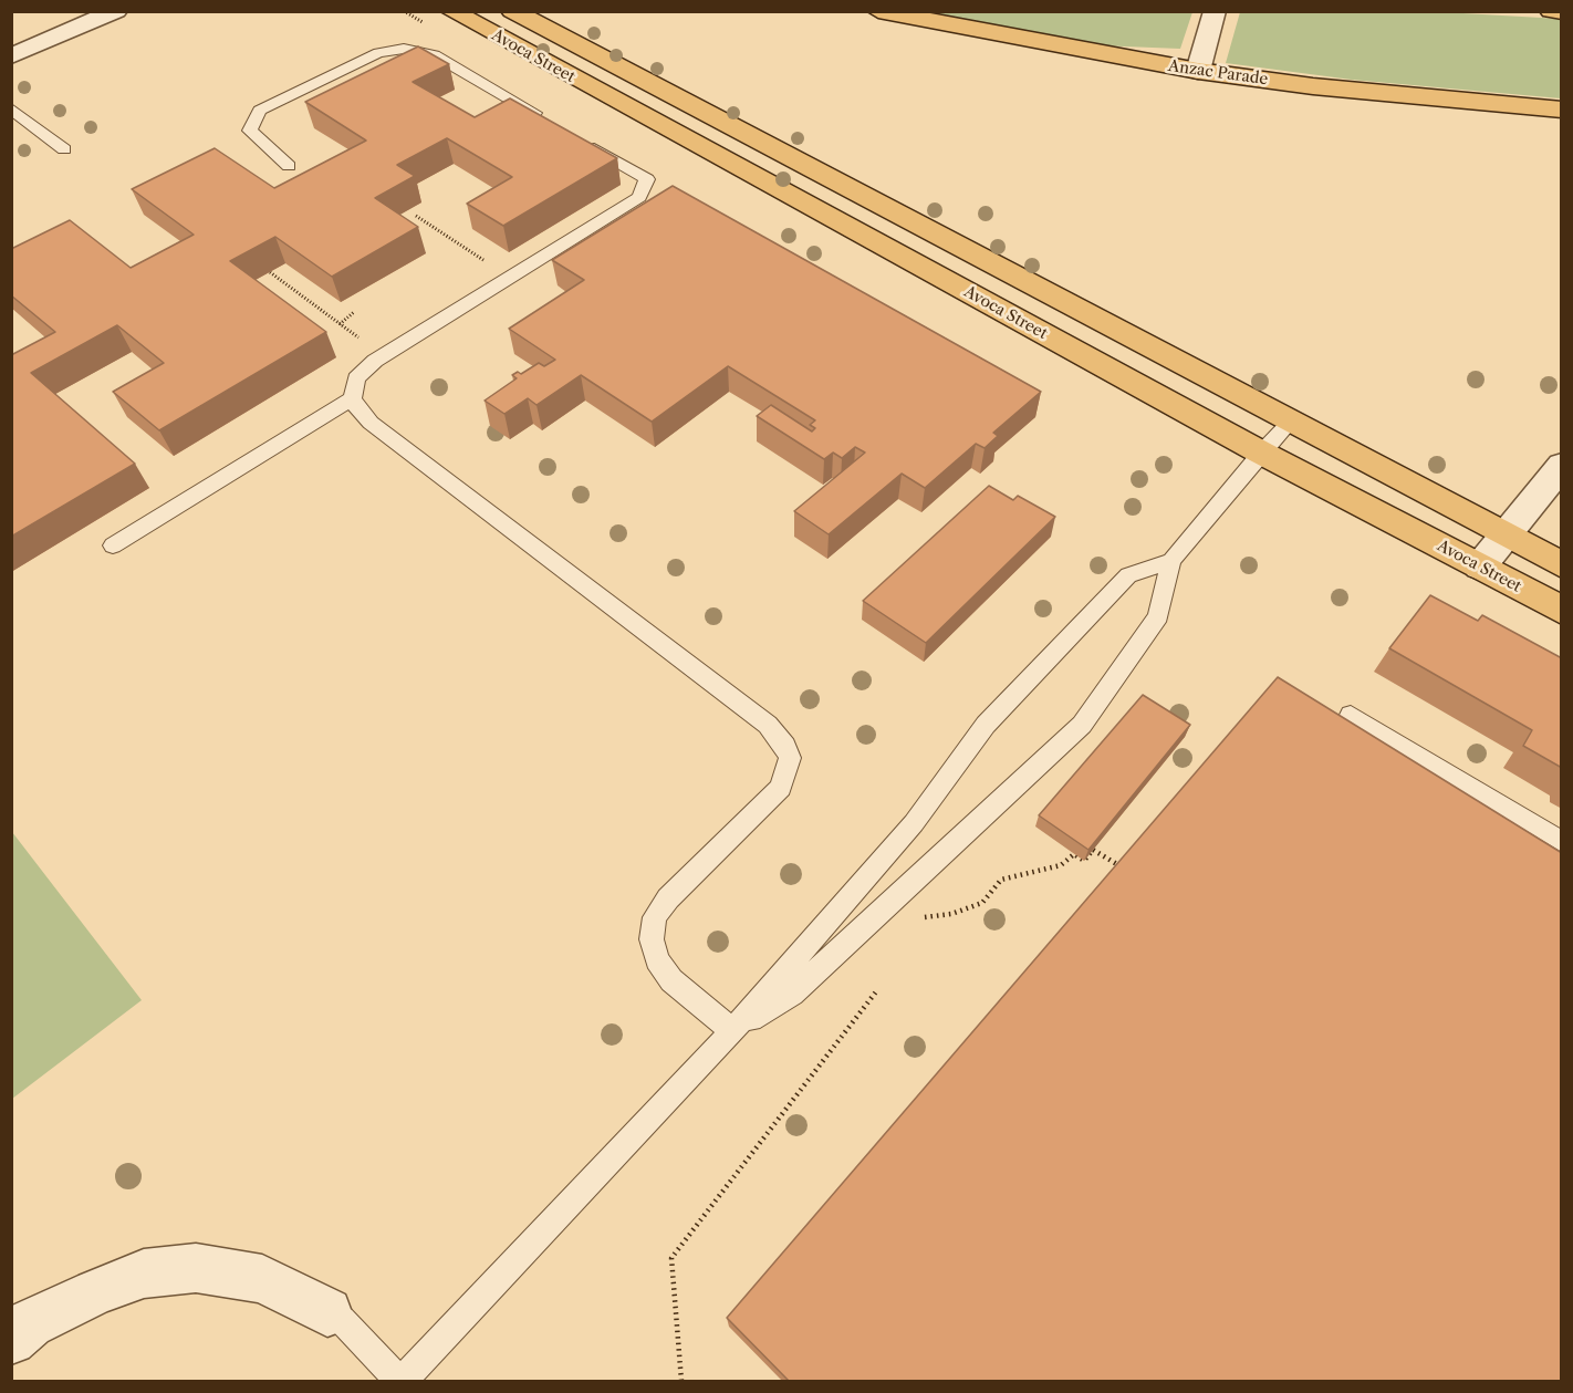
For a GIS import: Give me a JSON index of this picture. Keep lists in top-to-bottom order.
{
  "streets": {
    "main road": ["Avoca Street", "Anzac Parade"]
  }
}
